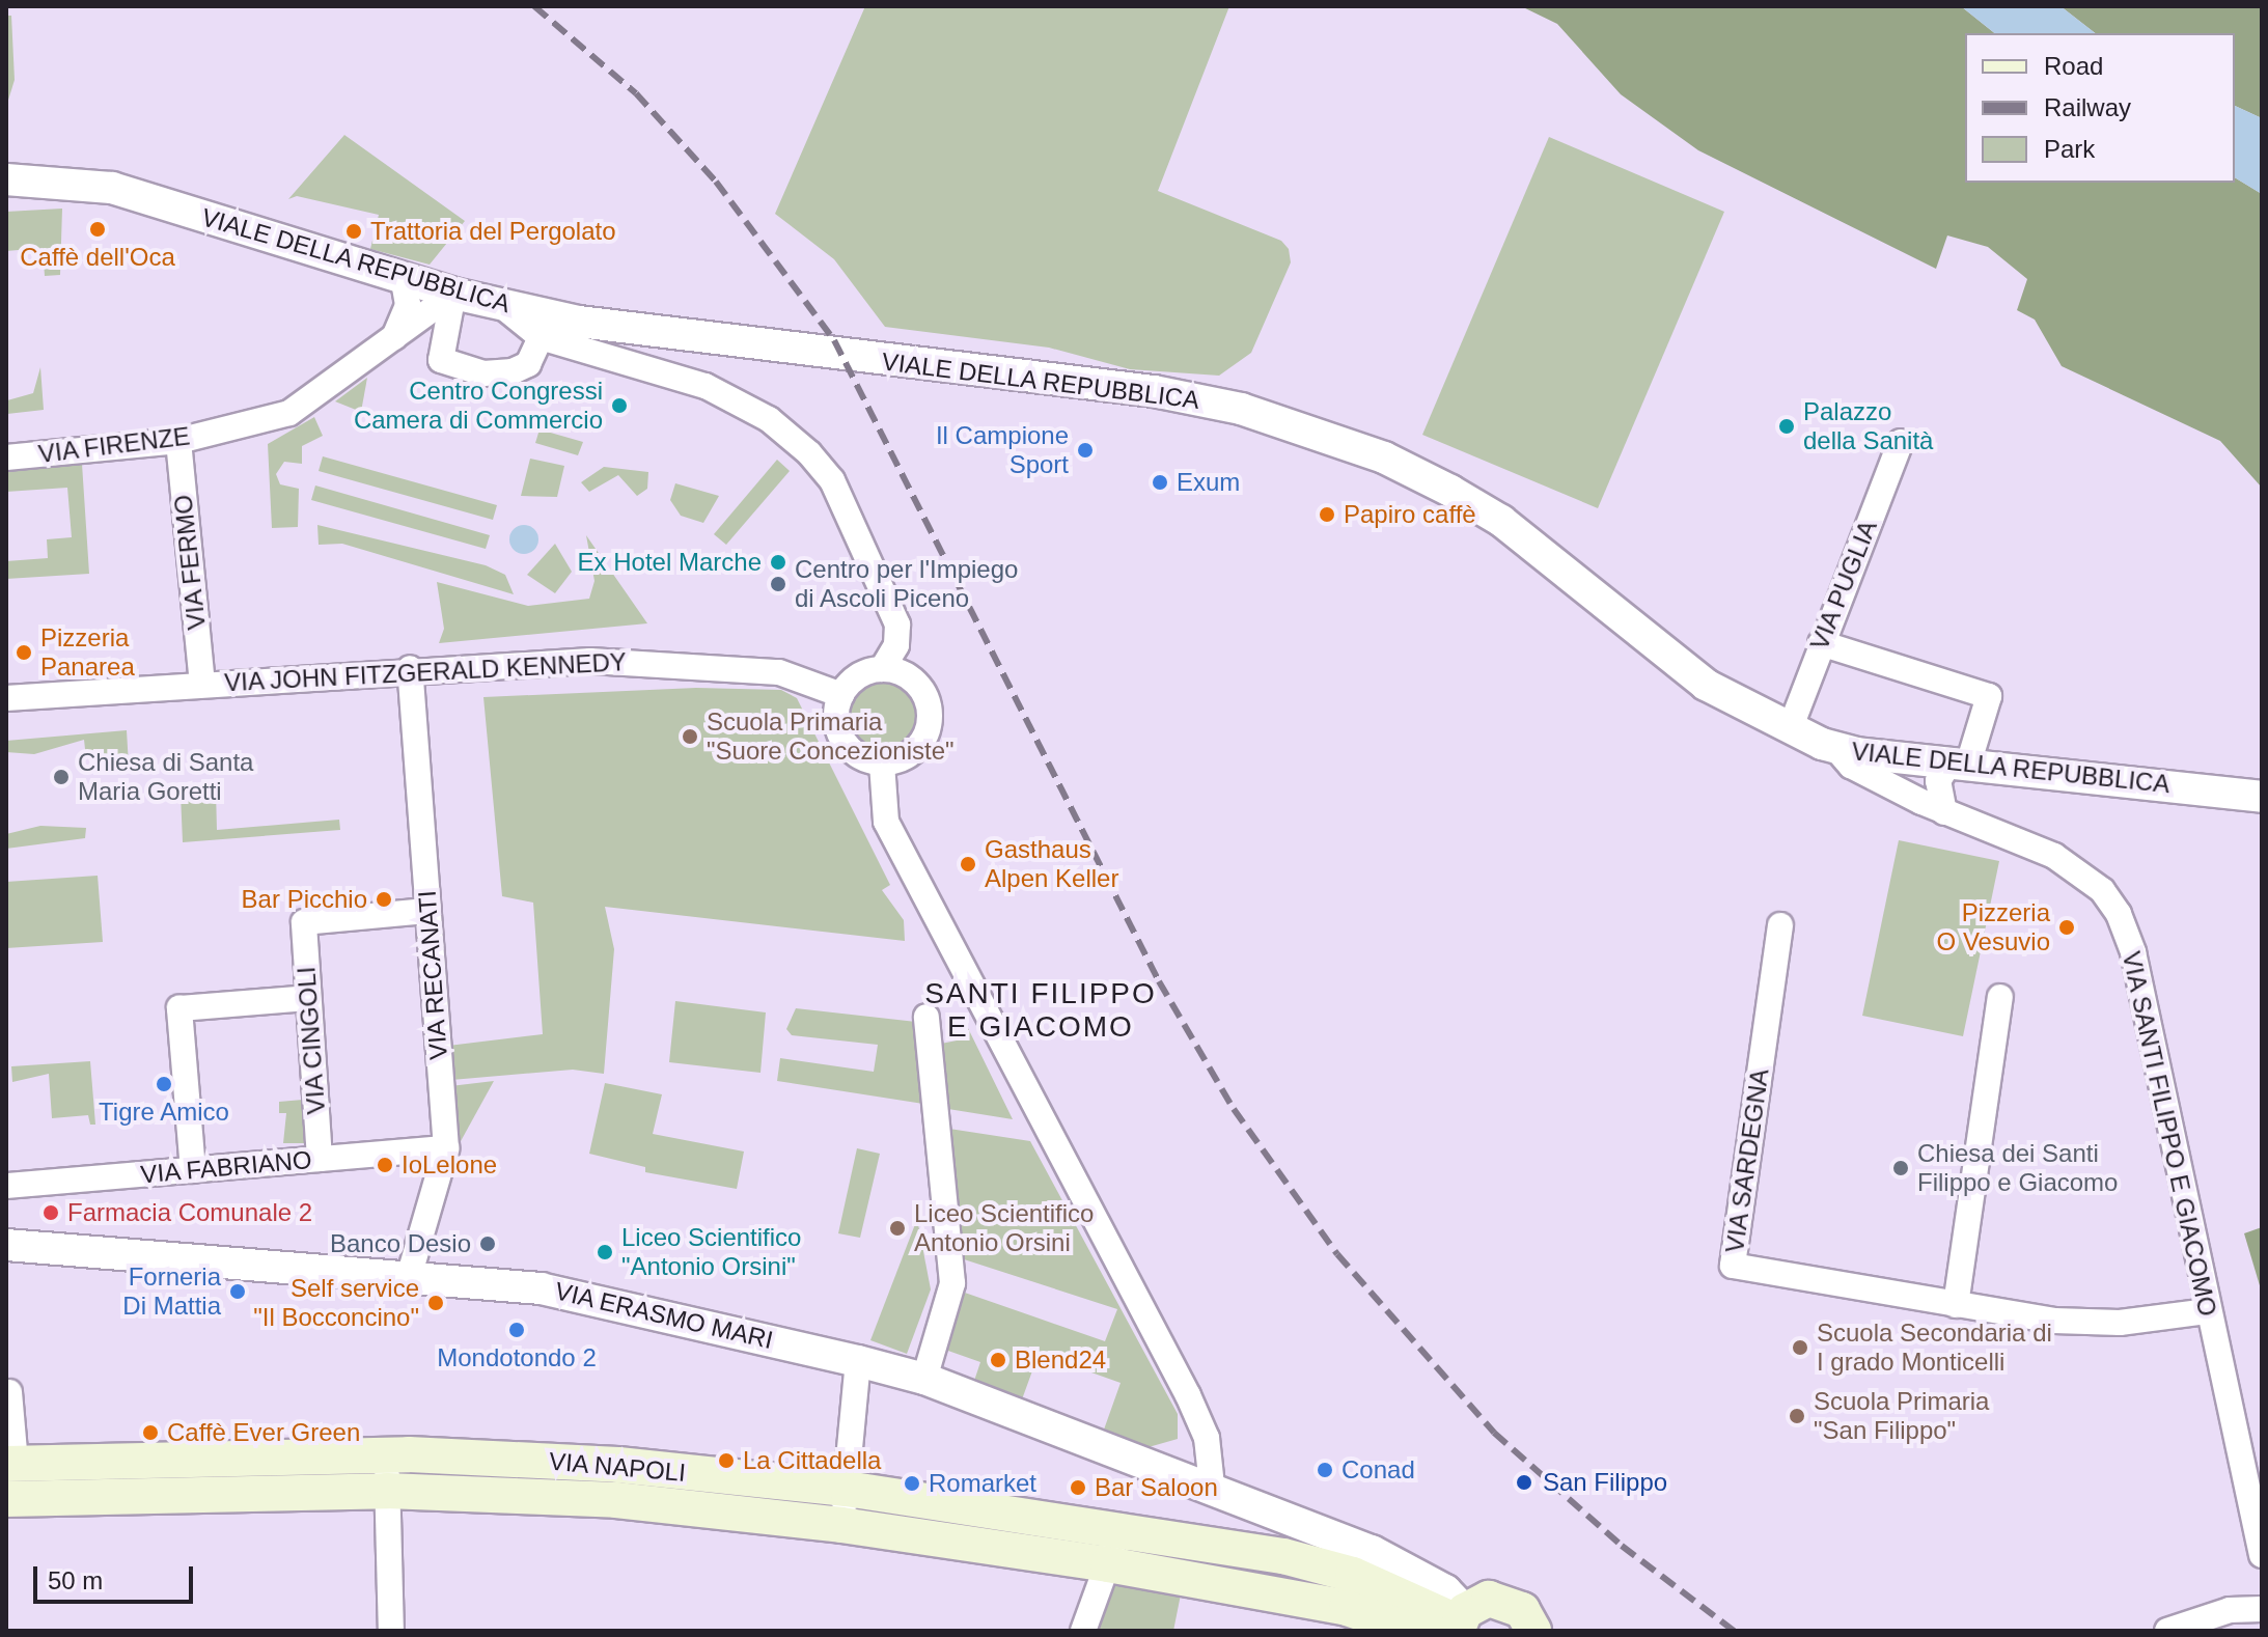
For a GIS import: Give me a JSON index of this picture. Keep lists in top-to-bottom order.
{
  "streets": {
    "main road": ["VIA ERASMO MARI", "VIA NAPOLI"],
    "street": [
      "VIALE DELLA REPUBBLICA",
      "VIA FIRENZE",
      "VIA FERMO",
      "VIA PUGLIA",
      "VIA JOHN FITZGERALD KENNEDY",
      "VIA RECANATI",
      "VIA CINGOLI",
      "VIA SANTI FILIPPO E GIACOMO",
      "VIA SARDEGNA",
      "VIA FABRIANO"
    ]
  },
  "crossings": [
    ["VIALE DELLA REPUBBLICA", "VIA FIRENZE"],
    ["VIALE DELLA REPUBBLICA", "VIA PUGLIA"],
    ["VIALE DELLA REPUBBLICA", "VIA SANTI FILIPPO E GIACOMO"],
    ["VIA FIRENZE", "VIA FERMO"],
    ["VIA FERMO", "VIA JOHN FITZGERALD KENNEDY"],
    ["VIA JOHN FITZGERALD KENNEDY", "VIA RECANATI"],
    ["VIA RECANATI", "VIA CINGOLI"],
    ["VIA RECANATI", "VIA FABRIANO"],
    ["VIA RECANATI", "VIA ERASMO MARI"],
    ["VIA CINGOLI", "VIA FABRIANO"],
    ["VIA SANTI FILIPPO E GIACOMO", "VIA SARDEGNA"],
    ["VIA ERASMO MARI", "VIA NAPOLI"]
  ],
  "districts": ["SANTI FILIPPO E GIACOMO"],
  "places": [
    "Caffè dell'Oca",
    "Trattoria del Pergolato",
    "Centro Congressi Camera di Commercio",
    "Palazzo della Sanità",
    "Il Campione Sport",
    "Exum",
    "Papiro caffè",
    "Ex Hotel Marche",
    "Centro per l'Impiego di Ascoli Piceno",
    "Pizzeria Panarea",
    "Scuola Primaria \"Suore Concezioniste\"",
    "Chiesa di Santa Maria Goretti",
    "Gasthaus Alpen Keller",
    "Bar Picchio",
    "Pizzeria O Vesuvio",
    "Tigre Amico",
    "IoLelone",
    "Chiesa dei Santi Filippo e Giacomo",
    "Farmacia Comunale 2",
    "Liceo Scientifico Antonio Orsini",
    "Banco Desio",
    "Liceo Scientifico \"Antonio Orsini\"",
    "Forneria Di Mattia",
    "Self service \"Il Bocconcino\"",
    "Mondotondo 2",
    "Scuola Secondaria di I grado Monticelli",
    "Blend24",
    "Scuola Primaria \"San Filippo\"",
    "Caffè Ever Green",
    "La Cittadella",
    "Conad",
    "San Filippo",
    "Romarket",
    "Bar Saloon"
  ],
  "legend": ["Road", "Railway", "Park"],
  "scale_bar": "50 m"
}
